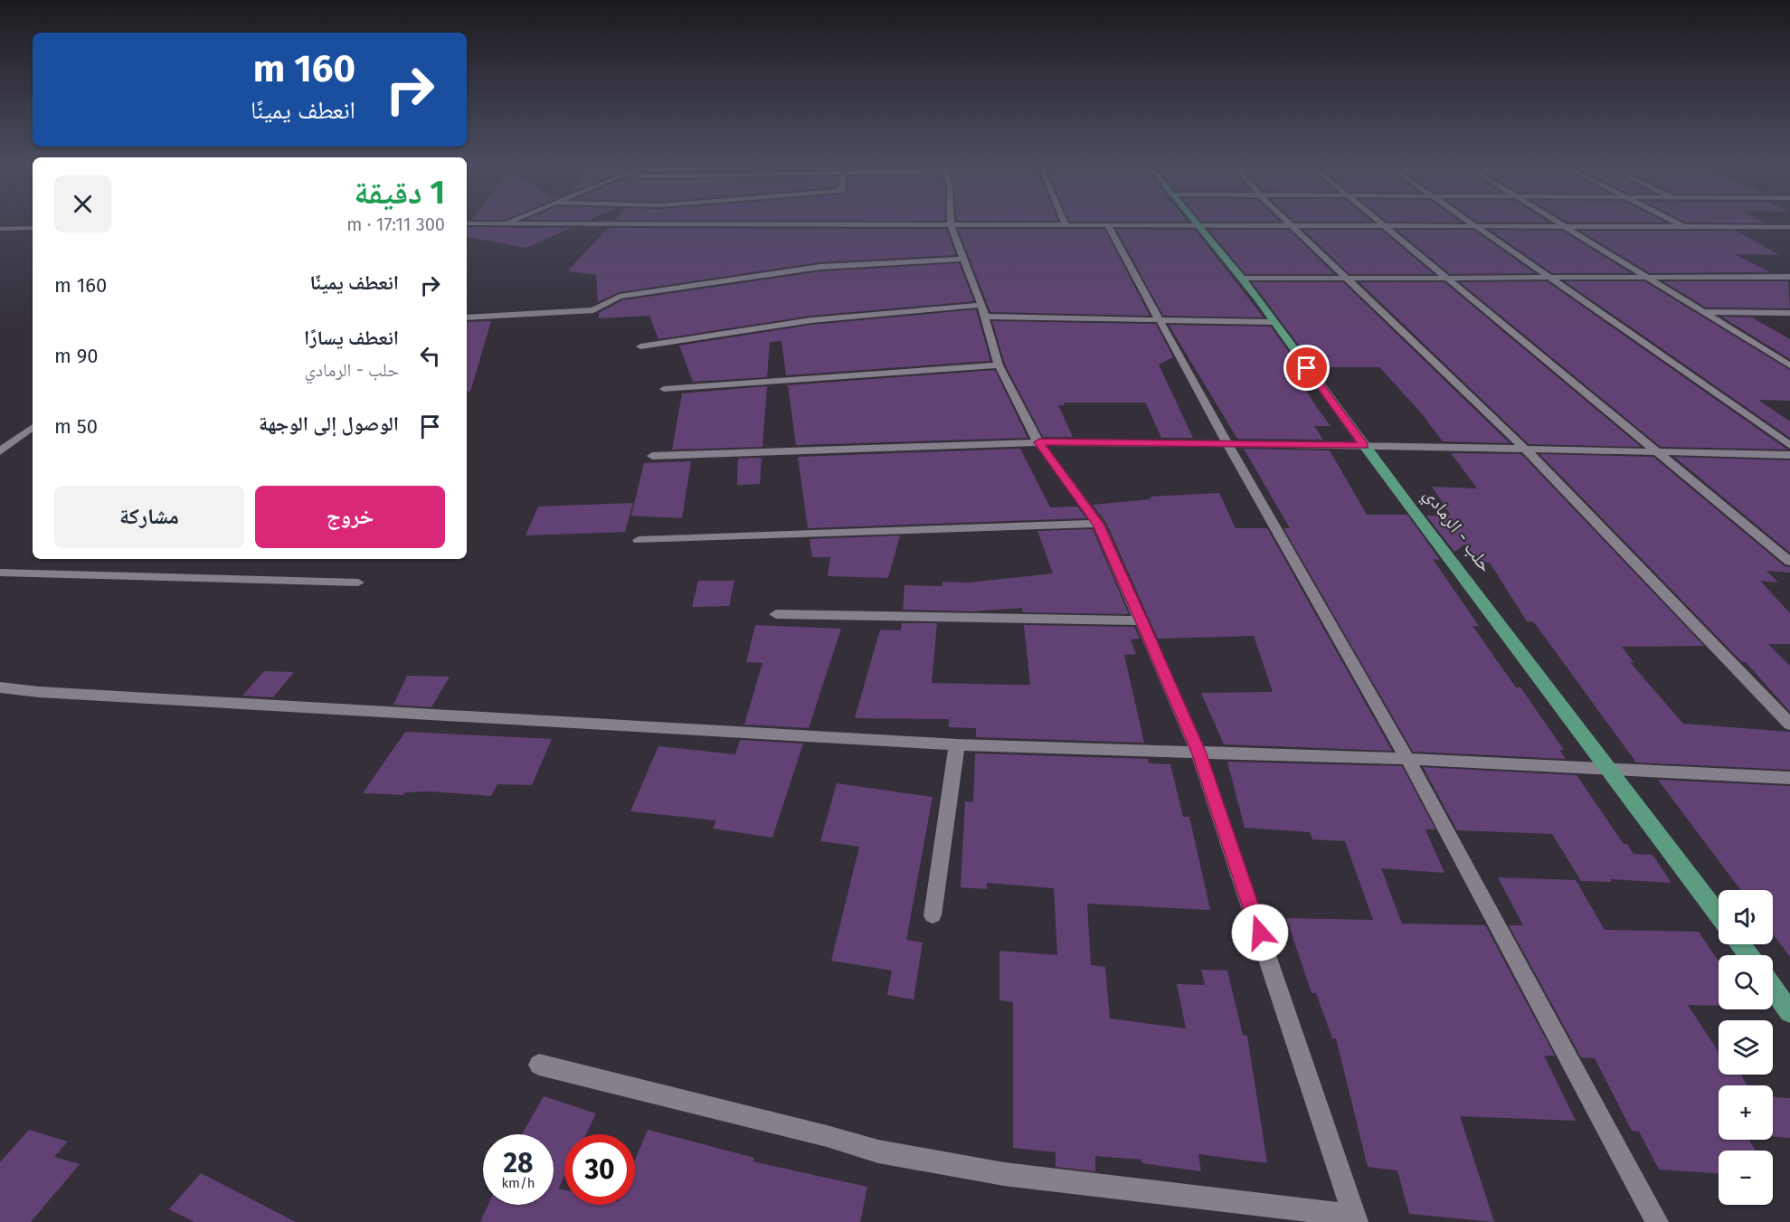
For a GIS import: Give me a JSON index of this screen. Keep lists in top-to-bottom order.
{
  "streets": {
    "highway": ["حلب - الرمادي"]
  },
  "page": {
    "turn": ["160 m", "انعطف يمينًا"],
    "heading": ["1 دقيقة", "300 m · 17:11"],
    "list": [
      {
        "name": "انعطف يمينًا",
        "value": "160 m"
      },
      {
        "name": "انعطف يسارًا",
        "note": "حلب - الرمادي",
        "value": "90 m"
      },
      {
        "name": "الوصول إلى الوجهة",
        "value": "50 m"
      }
    ],
    "buttons": ["خروج", "مشاركة"],
    "map_buttons": ["+", "−"],
    "speed": "28 km/h",
    "limit": "30"
  }
}
